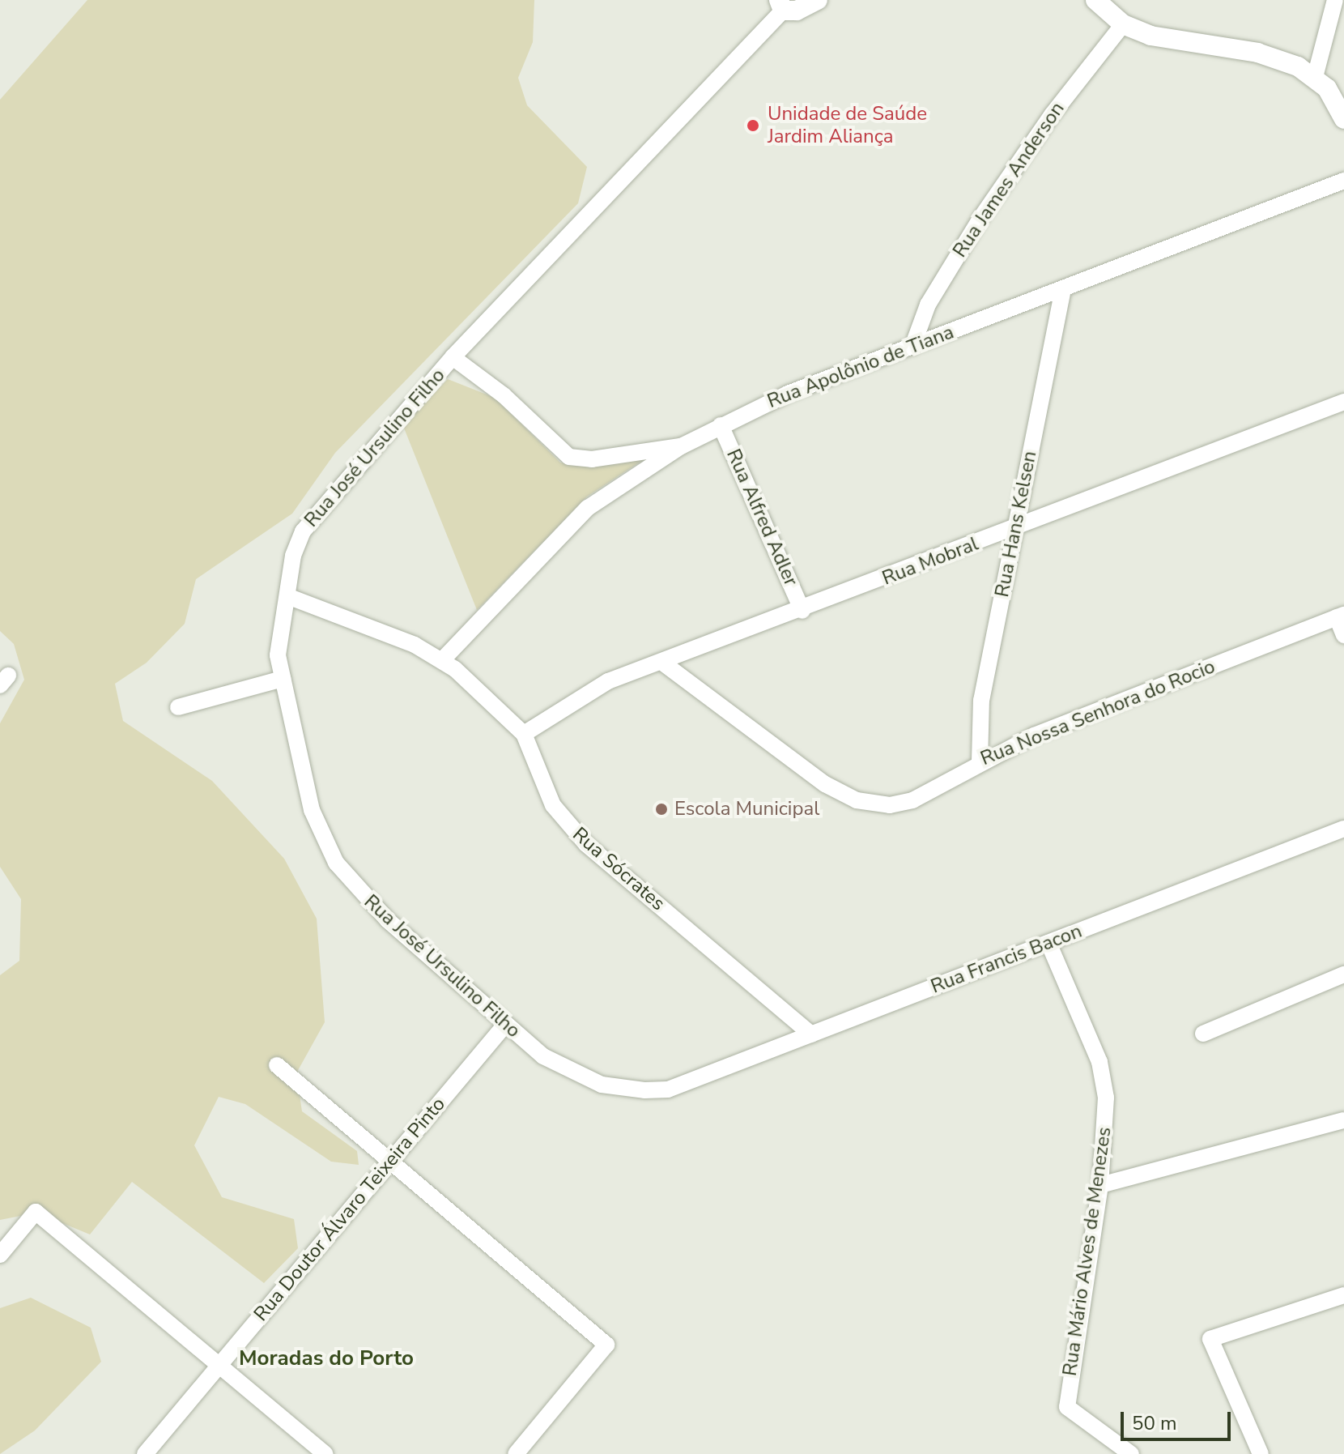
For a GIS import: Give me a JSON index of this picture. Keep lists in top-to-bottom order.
{
  "streets": {
    "street": [
      "Rua James Anderson",
      "Rua Apolônio de Tiana",
      "Rua José Ursulino Filho",
      "Rua Alfred Adler",
      "Rua Hans Kelsen",
      "Rua Mobral",
      "Rua Nossa Senhora do Rocio",
      "Rua Sócrates",
      "Rua Francis Bacon",
      "Rua Doutor Álvaro Teixeira Pinto",
      "Rua Mário Alves de Menezes"
    ]
  },
  "crossings": [
    ["Rua James Anderson", "Rua Apolônio de Tiana"],
    ["Rua Apolônio de Tiana", "Rua Alfred Adler"],
    ["Rua Apolônio de Tiana", "Rua Hans Kelsen"],
    ["Rua Apolônio de Tiana", "Rua Sócrates"],
    ["Rua José Ursulino Filho", "Rua Sócrates"],
    ["Rua José Ursulino Filho", "Rua Francis Bacon"],
    ["Rua José Ursulino Filho", "Rua Doutor Álvaro Teixeira Pinto"],
    ["Rua Alfred Adler", "Rua Mobral"],
    ["Rua Hans Kelsen", "Rua Mobral"],
    ["Rua Hans Kelsen", "Rua Nossa Senhora do Rocio"],
    ["Rua Mobral", "Rua Nossa Senhora do Rocio"],
    ["Rua Mobral", "Rua Sócrates"],
    ["Rua Sócrates", "Rua Francis Bacon"],
    ["Rua Francis Bacon", "Rua Mário Alves de Menezes"]
  ],
  "districts": ["Moradas do Porto"],
  "places": ["Unidade de Saúde Jardim Aliança", "Escola Municipal"],
  "scale_bar": "50 m"
}
